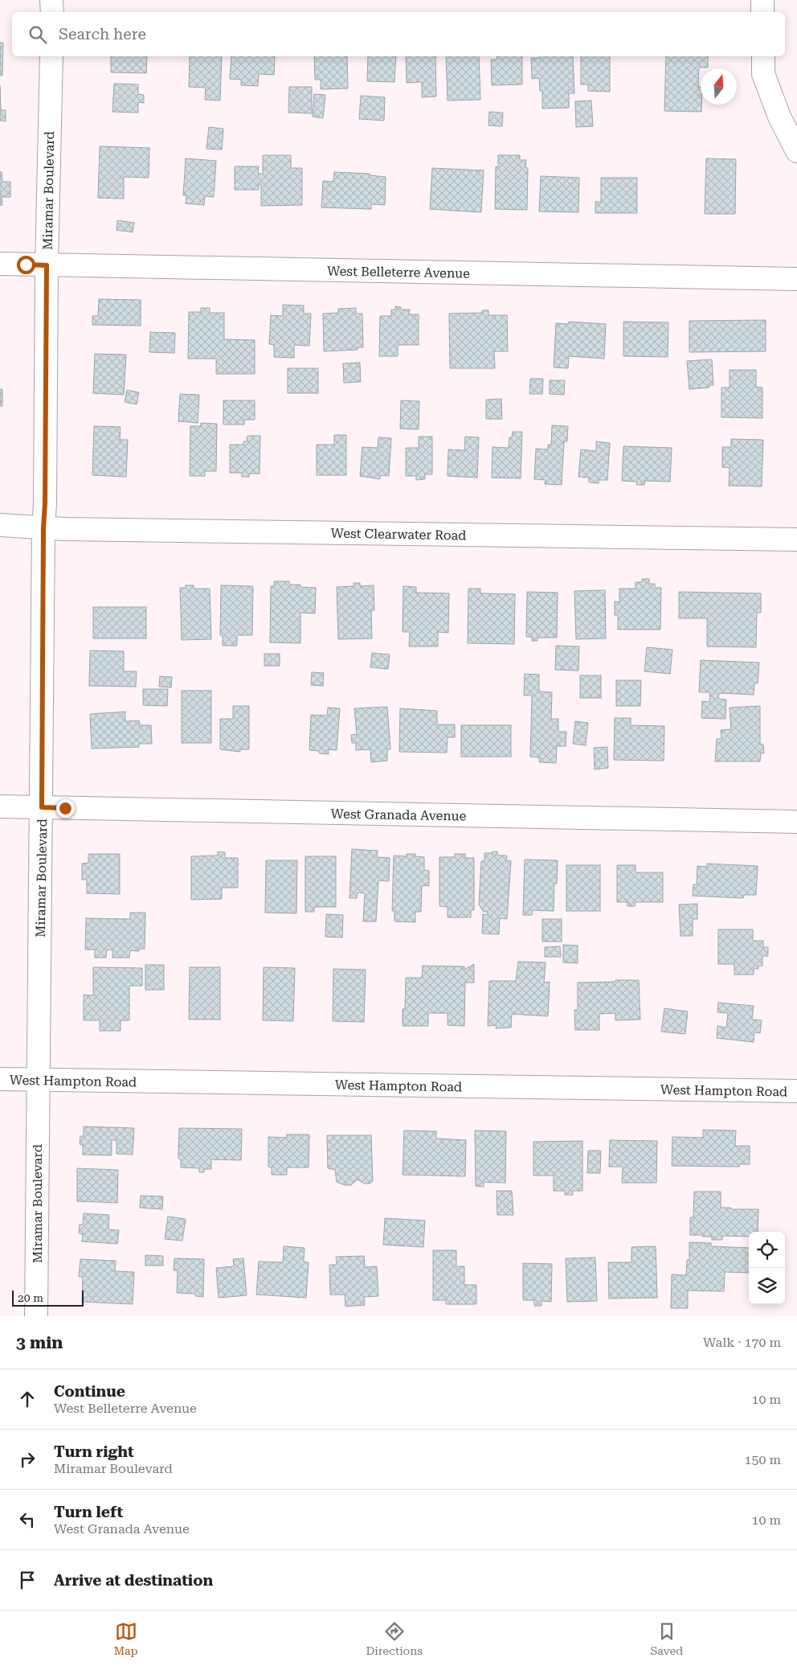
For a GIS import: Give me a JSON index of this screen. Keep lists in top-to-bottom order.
{
  "streets": {
    "street": [
      "Miramar Boulevard",
      "West Belleterre Avenue",
      "West Clearwater Road",
      "West Granada Avenue",
      "West Hampton Road"
    ]
  },
  "crossings": [
    ["Miramar Boulevard", "West Belleterre Avenue"],
    ["Miramar Boulevard", "West Clearwater Road"],
    ["Miramar Boulevard", "West Granada Avenue"],
    ["Miramar Boulevard", "West Hampton Road"]
  ],
  "scale_bar": "20 m",
  "north": "top",
  "page": {
    "search": "Search here",
    "scale": "20 m",
    "heading": ["3 min", "Walk · 170 m"],
    "list": [
      ["Continue", "West Belleterre Avenue", "10 m"],
      ["Turn right", "Miramar Boulevard", "150 m"],
      ["Turn left", "West Granada Avenue", "10 m"],
      "Arrive at destination"
    ],
    "nav": ["Map", "Directions", "Saved"]
  }
}
